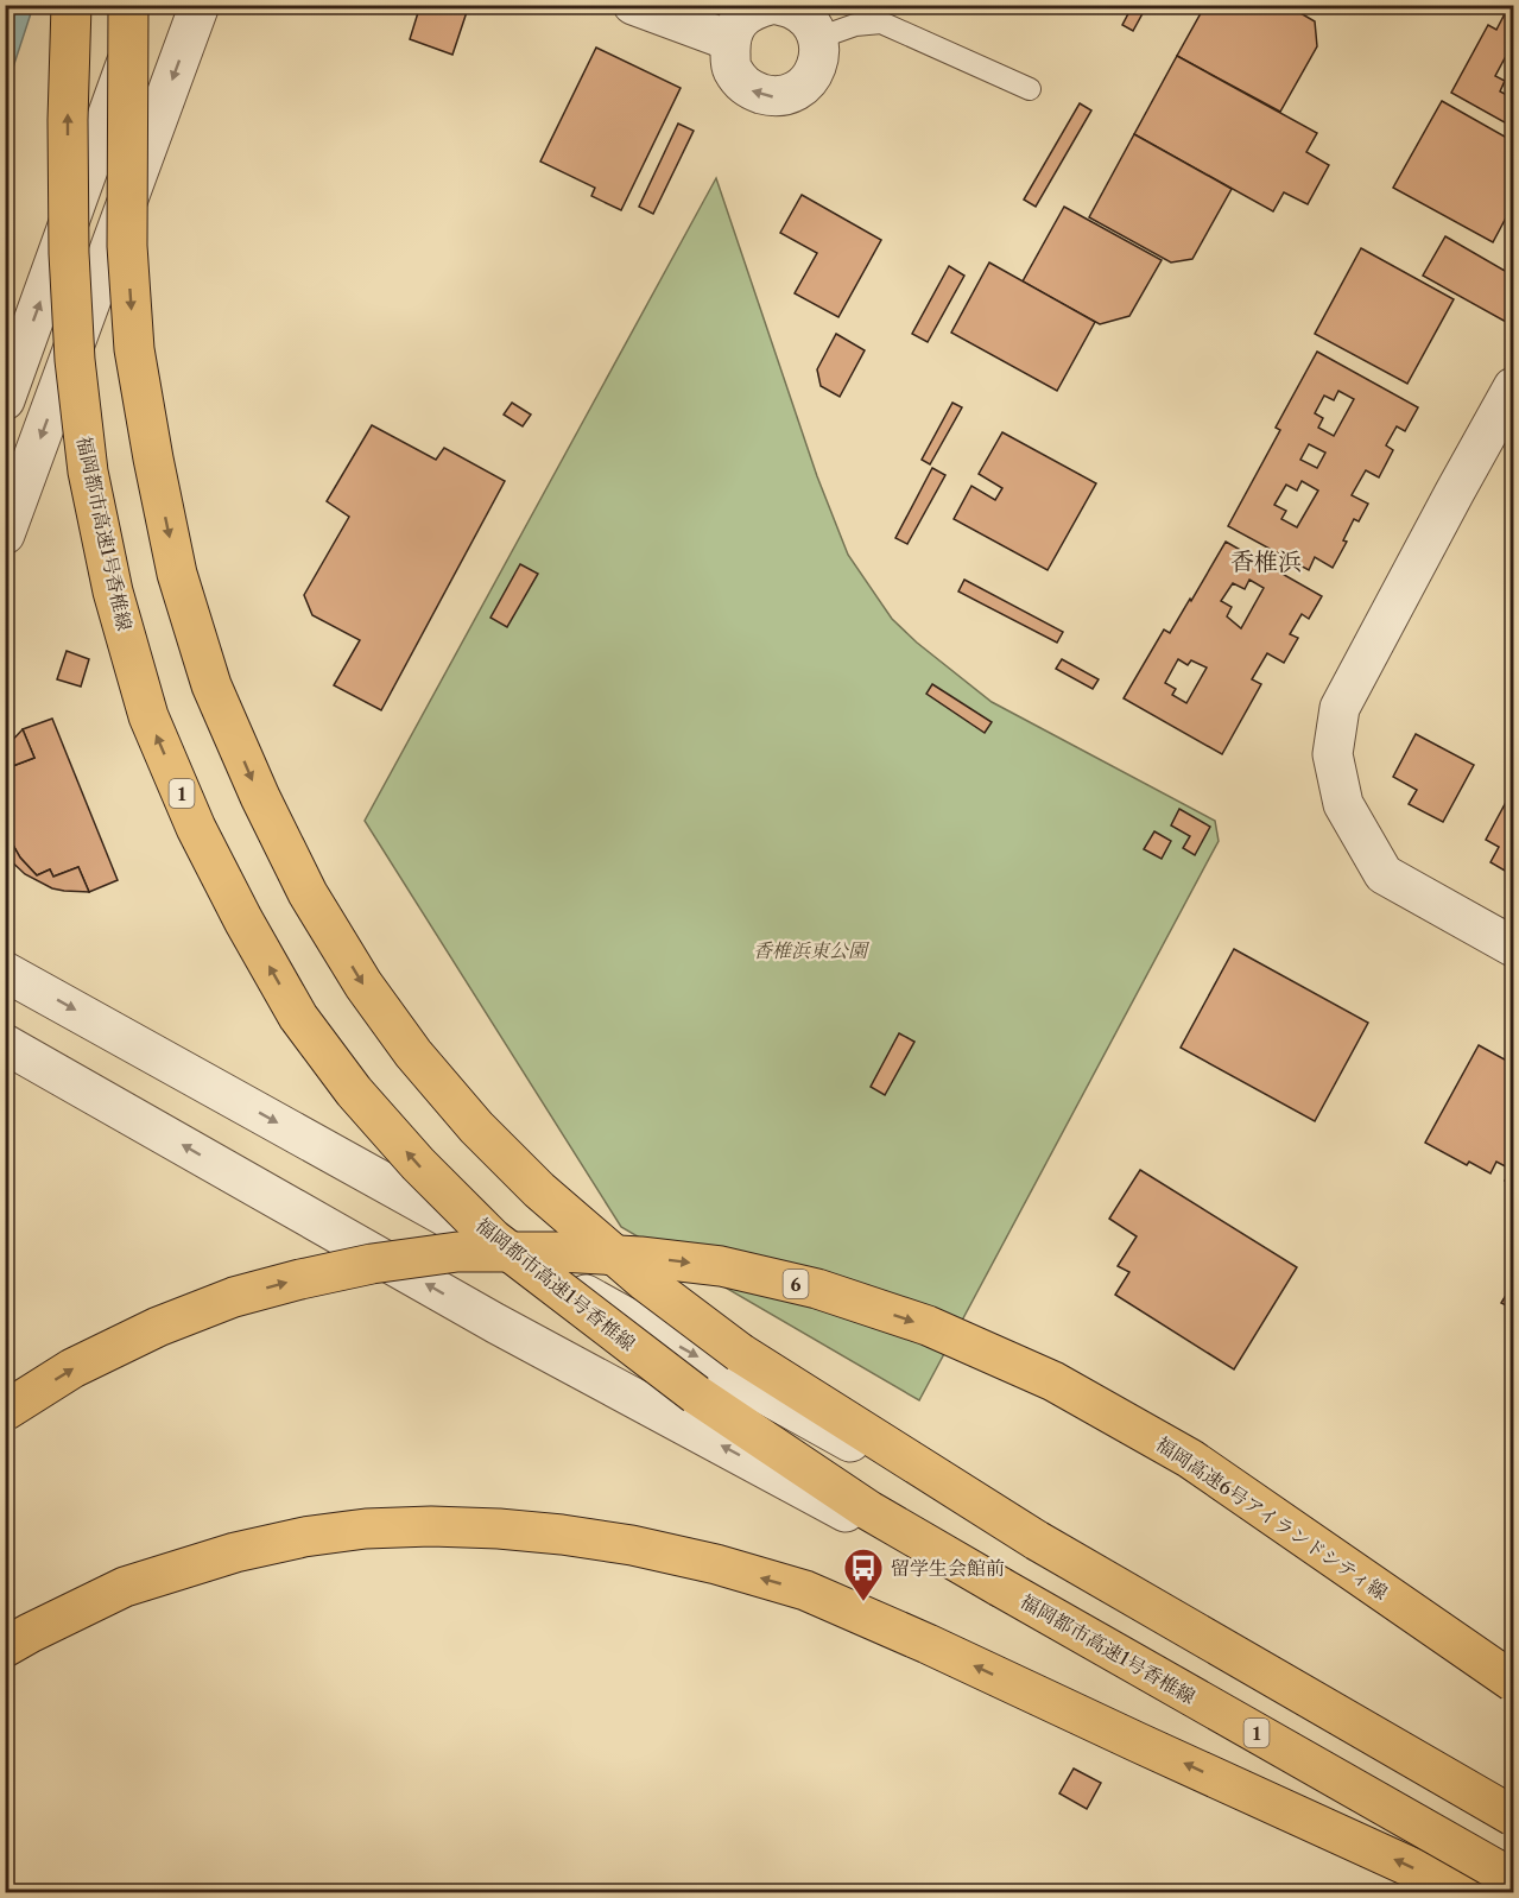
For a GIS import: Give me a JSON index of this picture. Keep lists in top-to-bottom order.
{
  "streets": {
    "highway": [
      "福岡都市高速1号香椎線",
      "1",
      "6",
      "福岡高速6号アイランドシティ線"
    ]
  },
  "districts": ["香椎浜"],
  "parks": ["香椎浜東公園"],
  "places": {
    "bus stop": ["留学生会館前"]
  }
}
